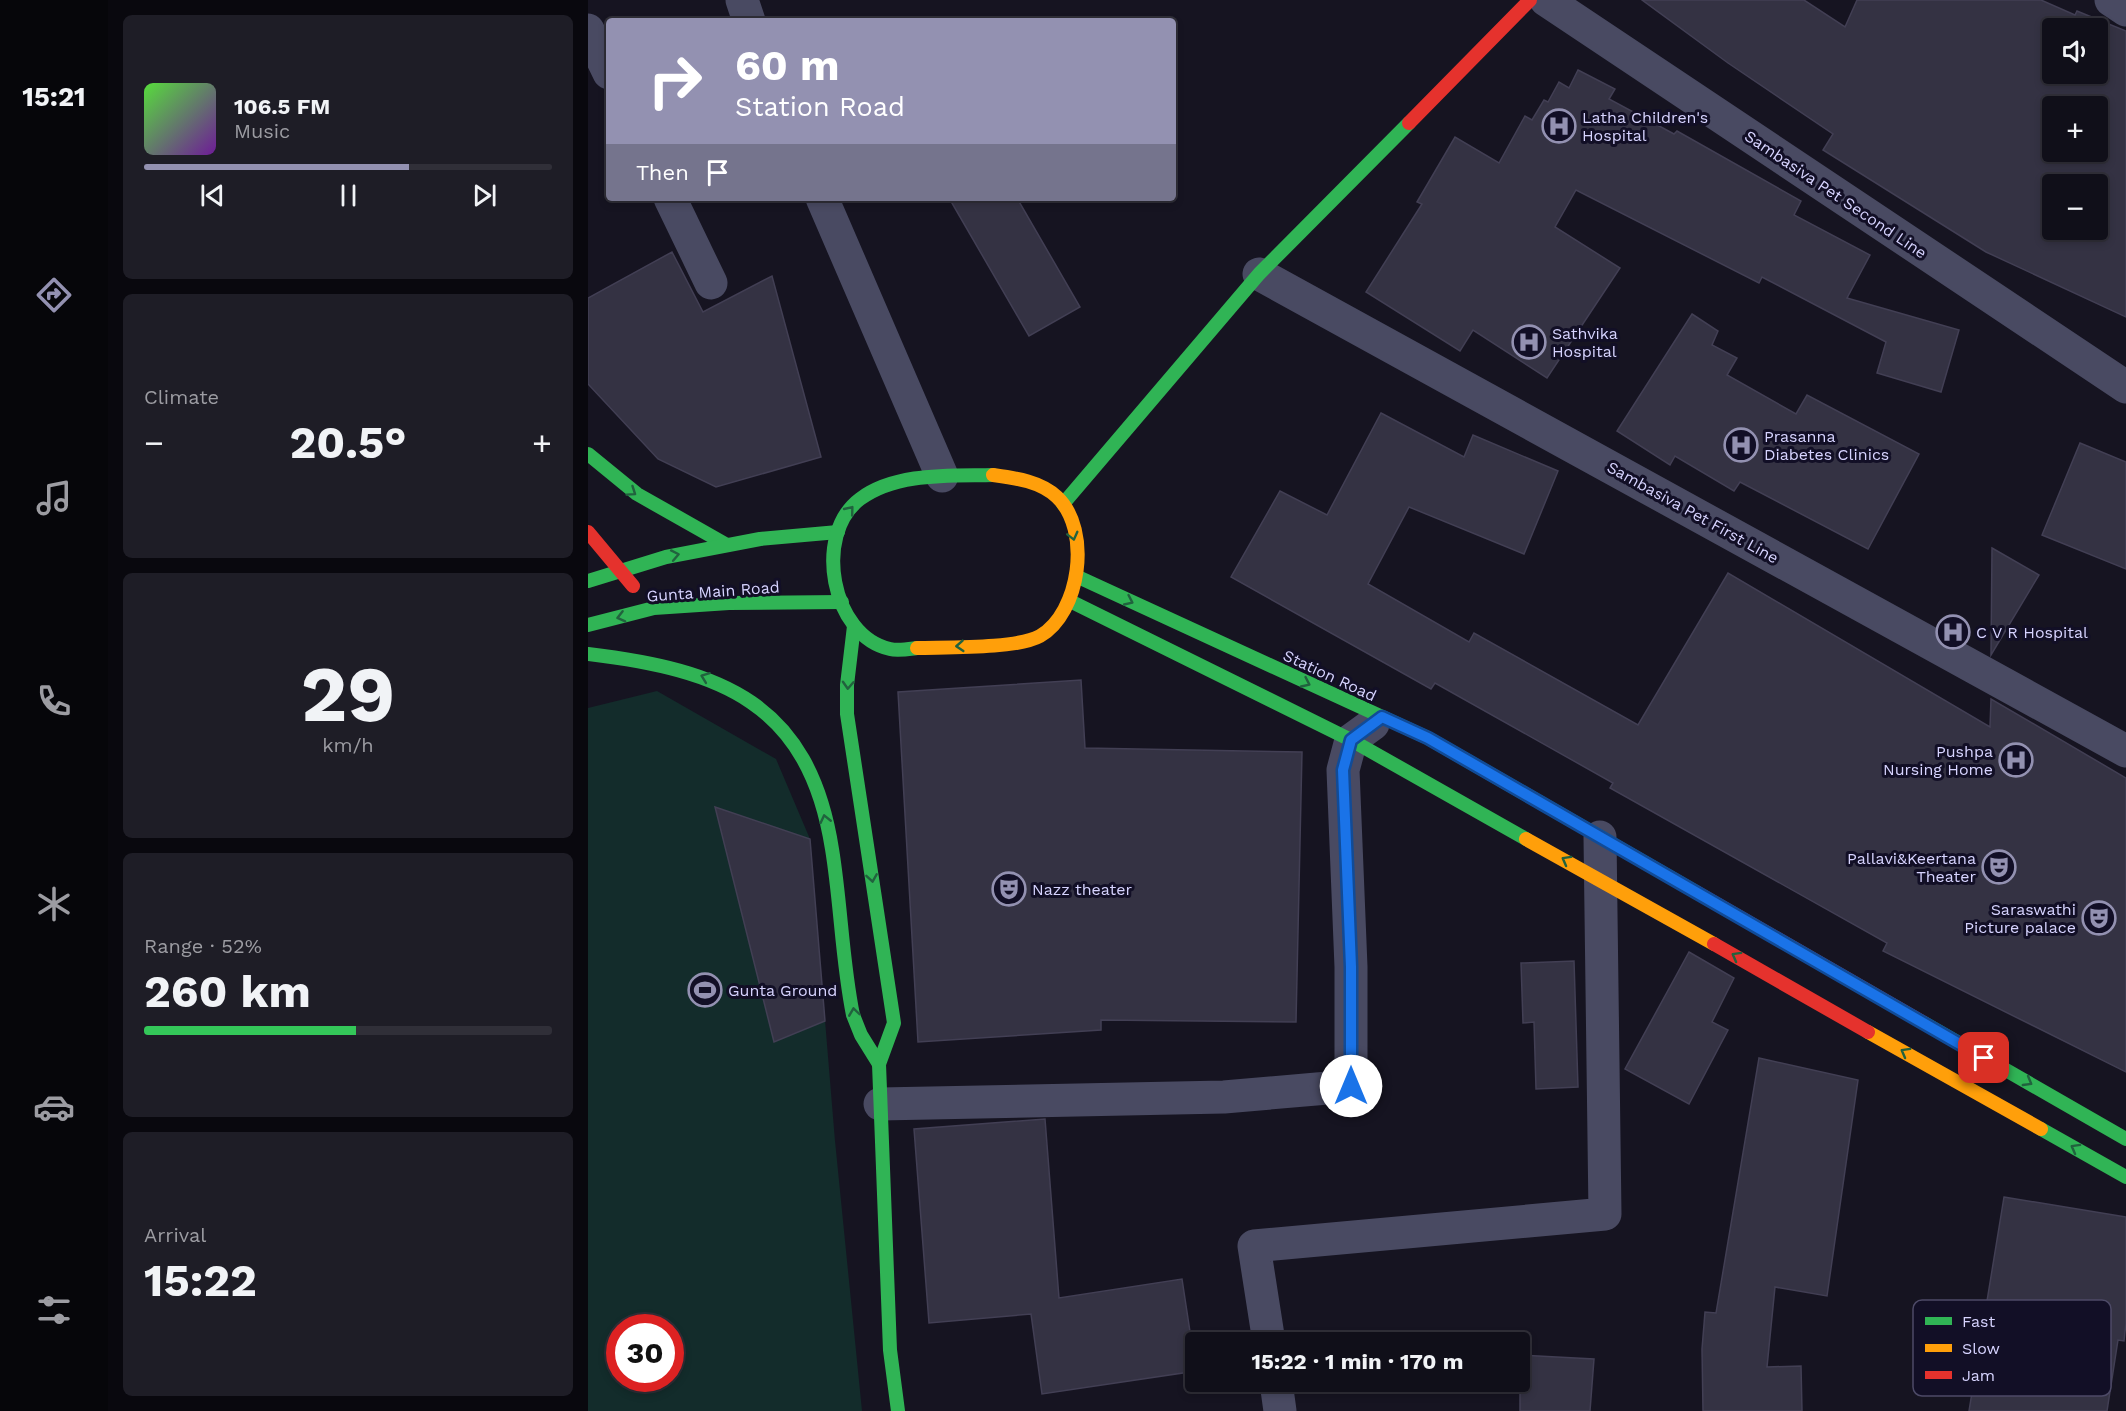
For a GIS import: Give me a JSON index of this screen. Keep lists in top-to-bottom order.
{
  "streets": {
    "street": [
      "Sambasiva Pet Second Line",
      "Sambasiva Pet First Line",
      "Gunta Main Road",
      "Station Road"
    ]
  },
  "places": {
    "hospital": [
      "Latha Children's Hospital",
      "Sathvika Hospital",
      "Prasanna Diabetes Clinics",
      "C V R Hospital",
      "Pushpa Nursing Home"
    ],
    "theatre": ["Pallavi&Keertana Theater", "Nazz theater", "Saraswathi Picture palace"],
    "sports": ["Gunta Ground"]
  },
  "legend": ["Fast", "Slow", "Jam"],
  "page": {
    "tabs": "15:21",
    "map_buttons": ["+", "−"],
    "turn": ["60 m", "Station Road"],
    "song": ["106.5 FM", "Music"],
    "then": "Then",
    "tile": [
      "Climate",
      ["29", "km/h"],
      ["Range · 52%", "260 km"],
      ["Arrival", "15:22"]
    ],
    "heat": ["−", "20.5°", "+"],
    "limit": "30",
    "trip": "15:22 · 1 min · 170 m"
  }
}
